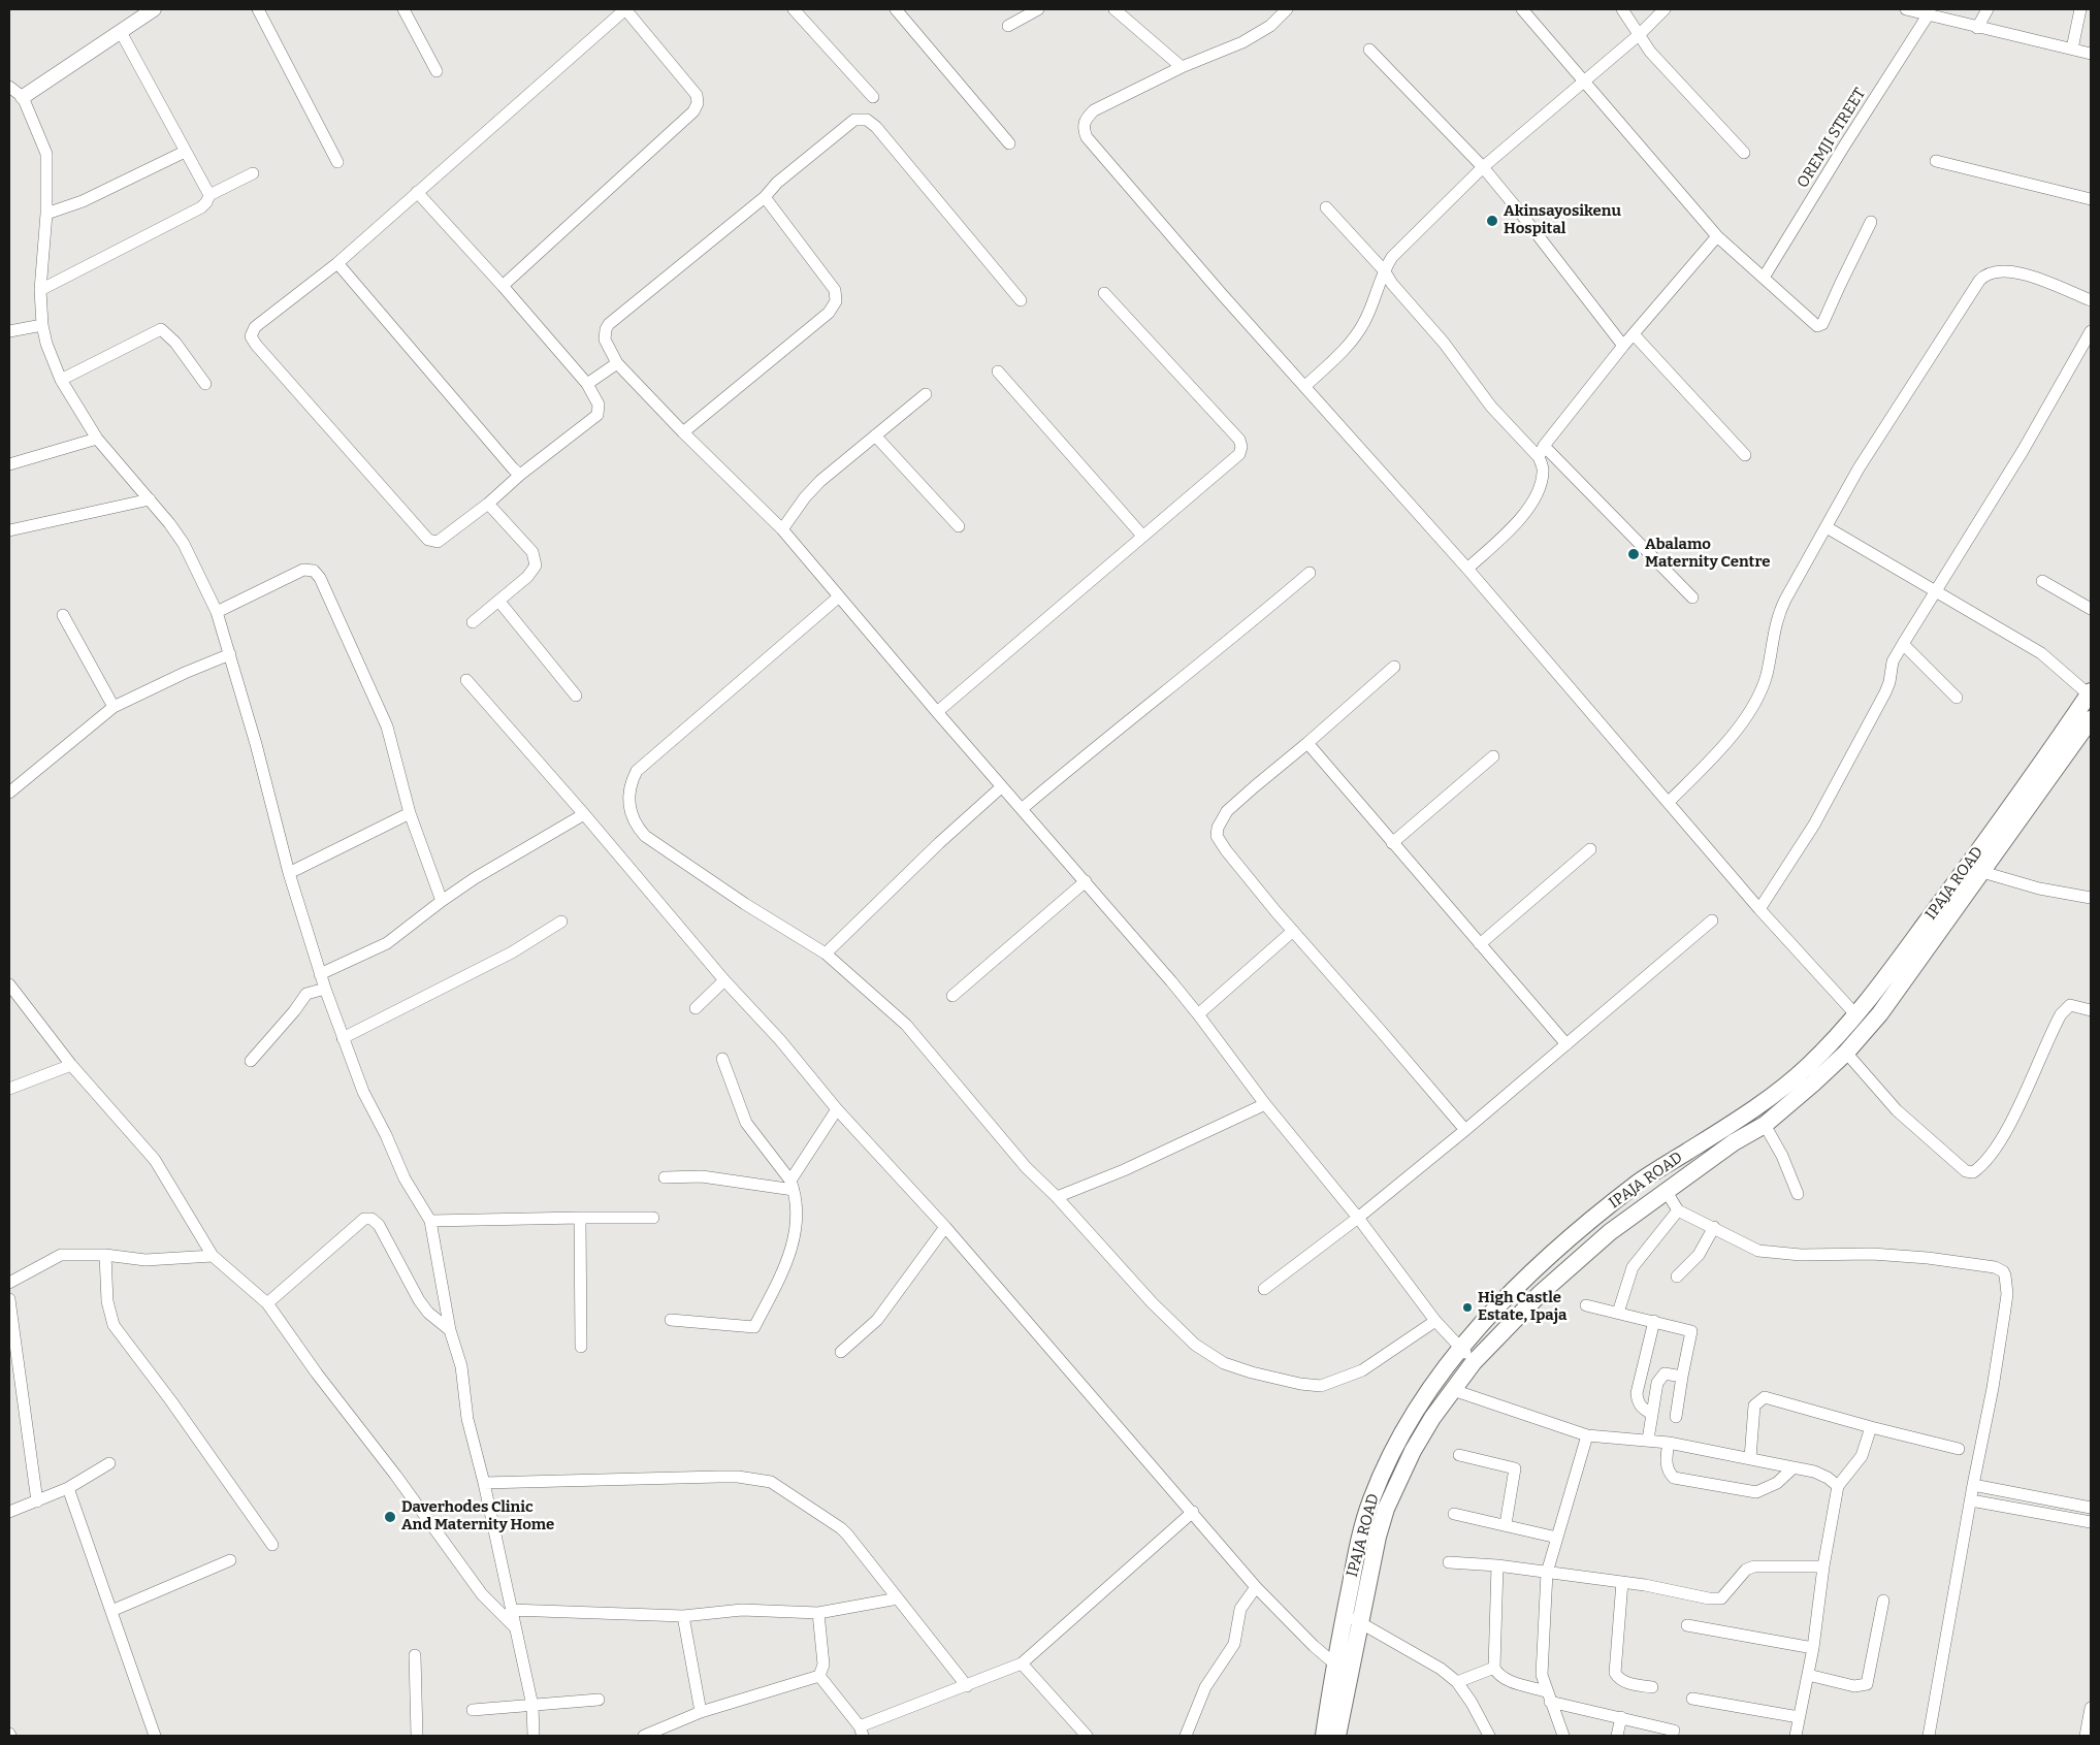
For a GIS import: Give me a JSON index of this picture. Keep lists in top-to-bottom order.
{
  "streets": {
    "main road": ["IPAJA ROAD"],
    "street": ["OREMJI STREET"]
  },
  "places": [
    "Akinsayosikenu Hospital",
    "Abalamo Maternity Centre",
    "High Castle Estate, Ipaja",
    "Daverhodes Clinic And Maternity Home"
  ]
}
